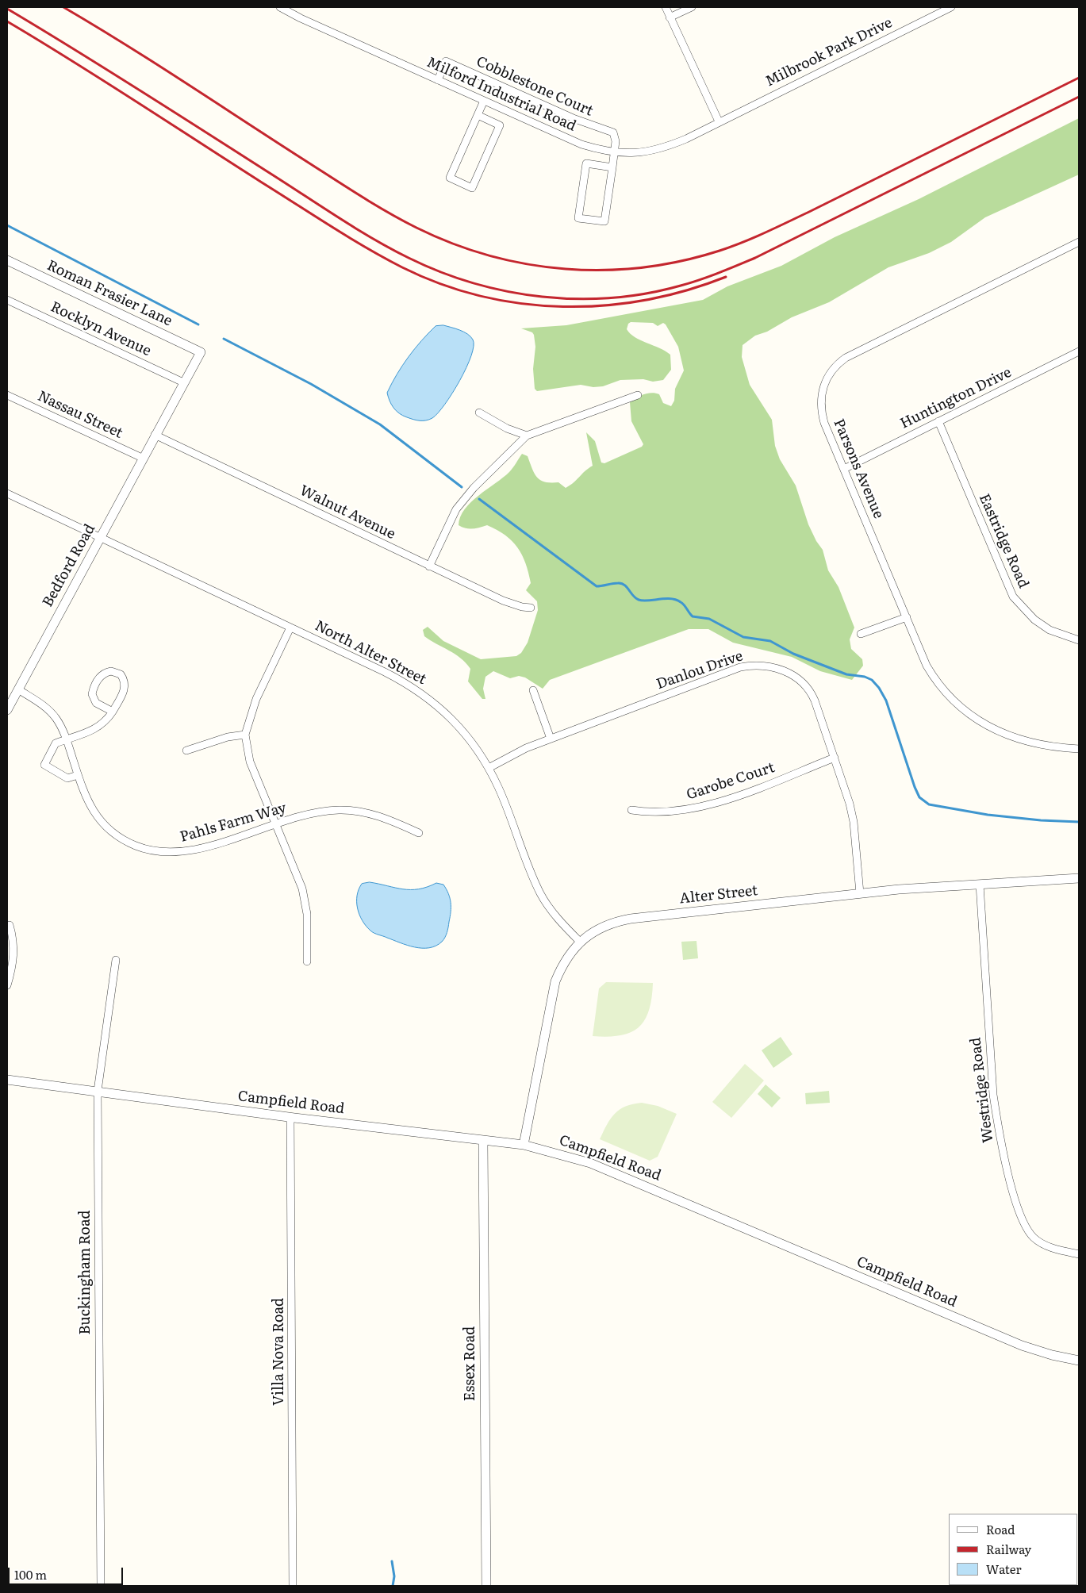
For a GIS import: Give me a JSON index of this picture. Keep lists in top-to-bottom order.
{
  "streets": {
    "street": [
      "Milbrook Park Drive",
      "Cobblestone Court",
      "Milford Industrial Road",
      "Roman Frasier Lane",
      "Rocklyn Avenue",
      "Huntington Drive",
      "Nassau Street",
      "Parsons Avenue",
      "Walnut Avenue",
      "Eastridge Road",
      "Bedford Road",
      "North Alter Street",
      "Danlou Drive",
      "Garobe Court",
      "Pahls Farm Way",
      "Alter Street",
      "Westridge Road",
      "Campfield Road",
      "Buckingham Road",
      "Villa Nova Road",
      "Essex Road"
    ]
  },
  "crossings": [
    ["Milbrook Park Drive", "Milford Industrial Road"],
    ["Cobblestone Court", "Milford Industrial Road"],
    ["Roman Frasier Lane", "Bedford Road"],
    ["Rocklyn Avenue", "Bedford Road"],
    ["Huntington Drive", "Parsons Avenue"],
    ["Huntington Drive", "Eastridge Road"],
    ["Nassau Street", "Bedford Road"],
    ["Walnut Avenue", "Bedford Road"],
    ["Bedford Road", "North Alter Street"],
    ["Bedford Road", "Pahls Farm Way"],
    ["North Alter Street", "Danlou Drive"],
    ["North Alter Street", "Alter Street"],
    ["Danlou Drive", "Garobe Court"],
    ["Danlou Drive", "Alter Street"],
    ["Alter Street", "Westridge Road"],
    ["Alter Street", "Campfield Road"],
    ["Campfield Road", "Buckingham Road"],
    ["Campfield Road", "Villa Nova Road"],
    ["Campfield Road", "Essex Road"]
  ],
  "legend": ["Road", "Railway", "Water"],
  "scale_bar": "100 m"
}
